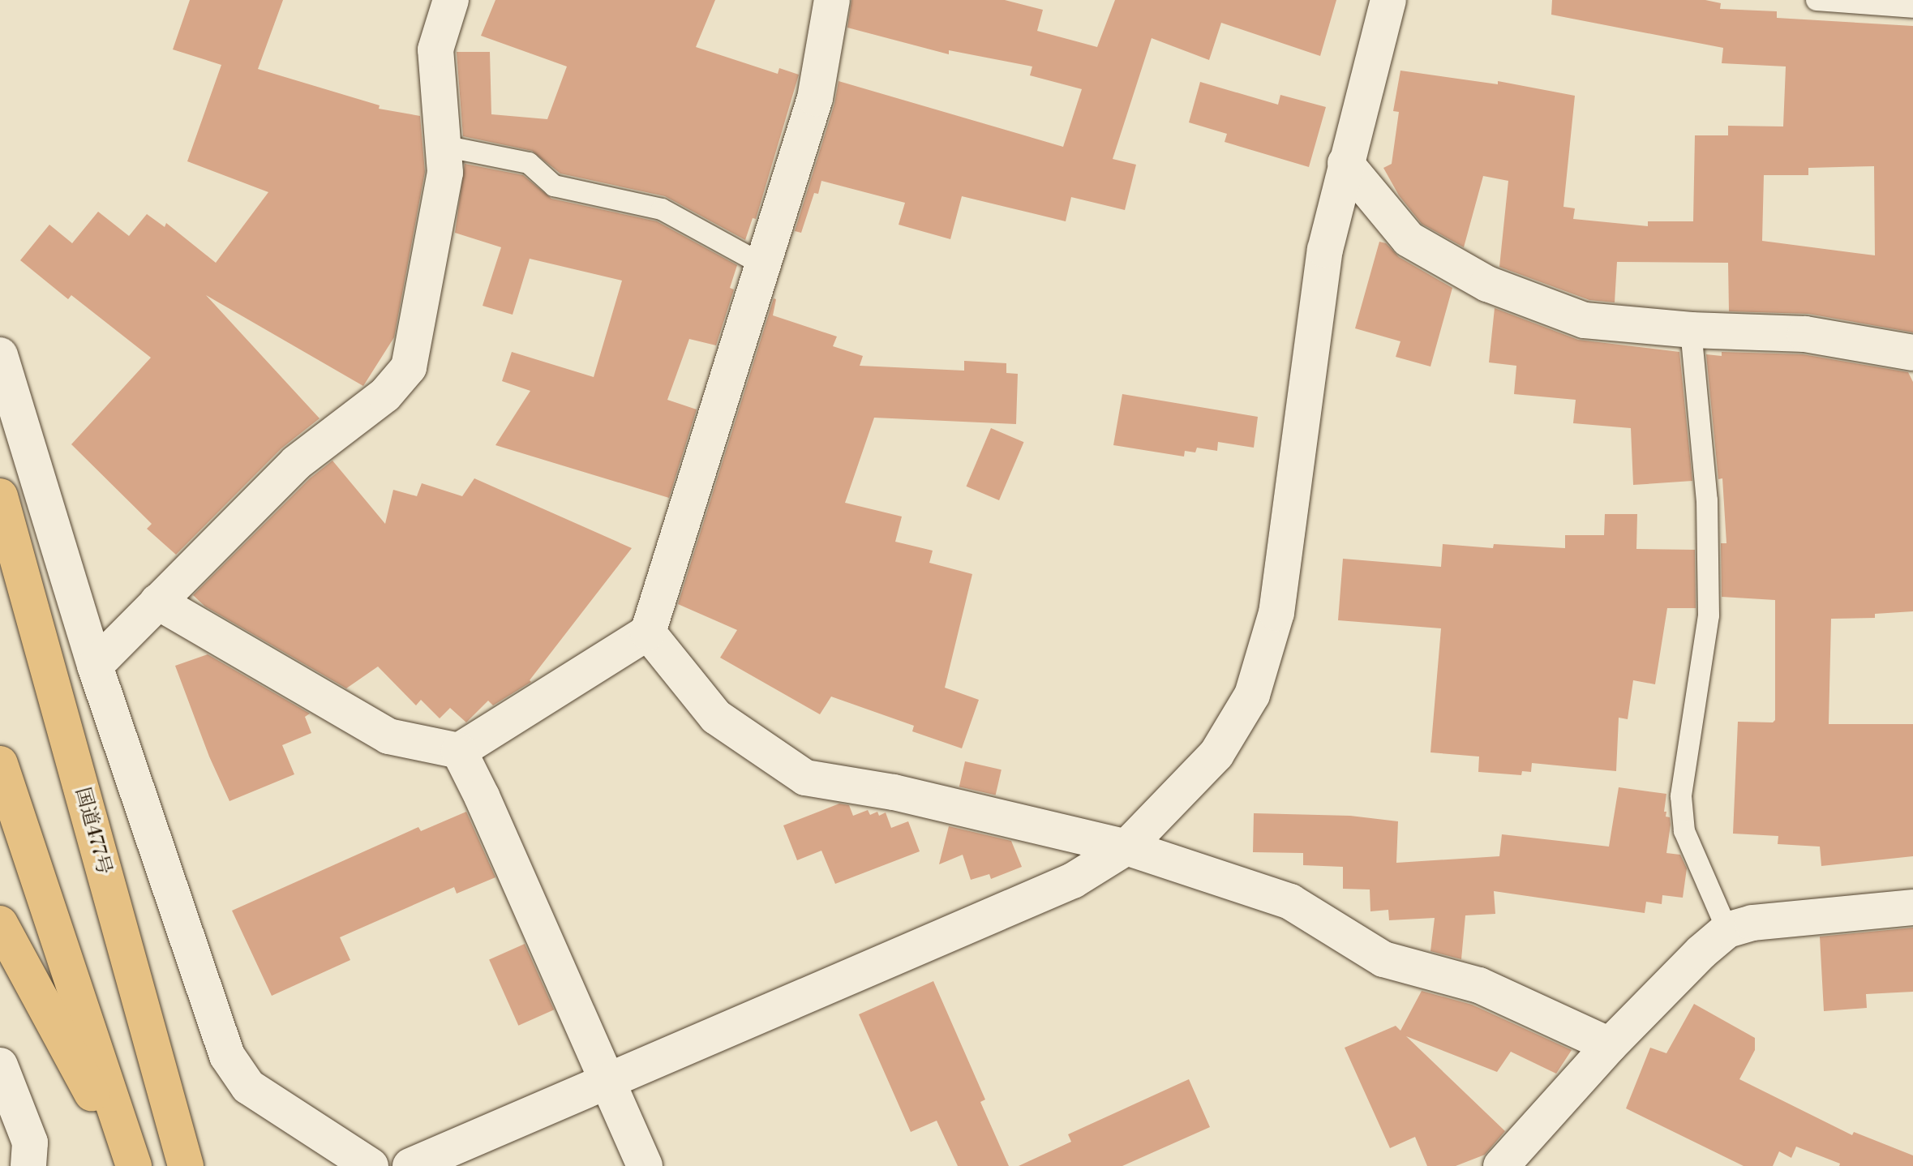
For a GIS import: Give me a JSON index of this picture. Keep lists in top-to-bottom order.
{
  "streets": {
    "highway": ["国道477号"]
  }
}
